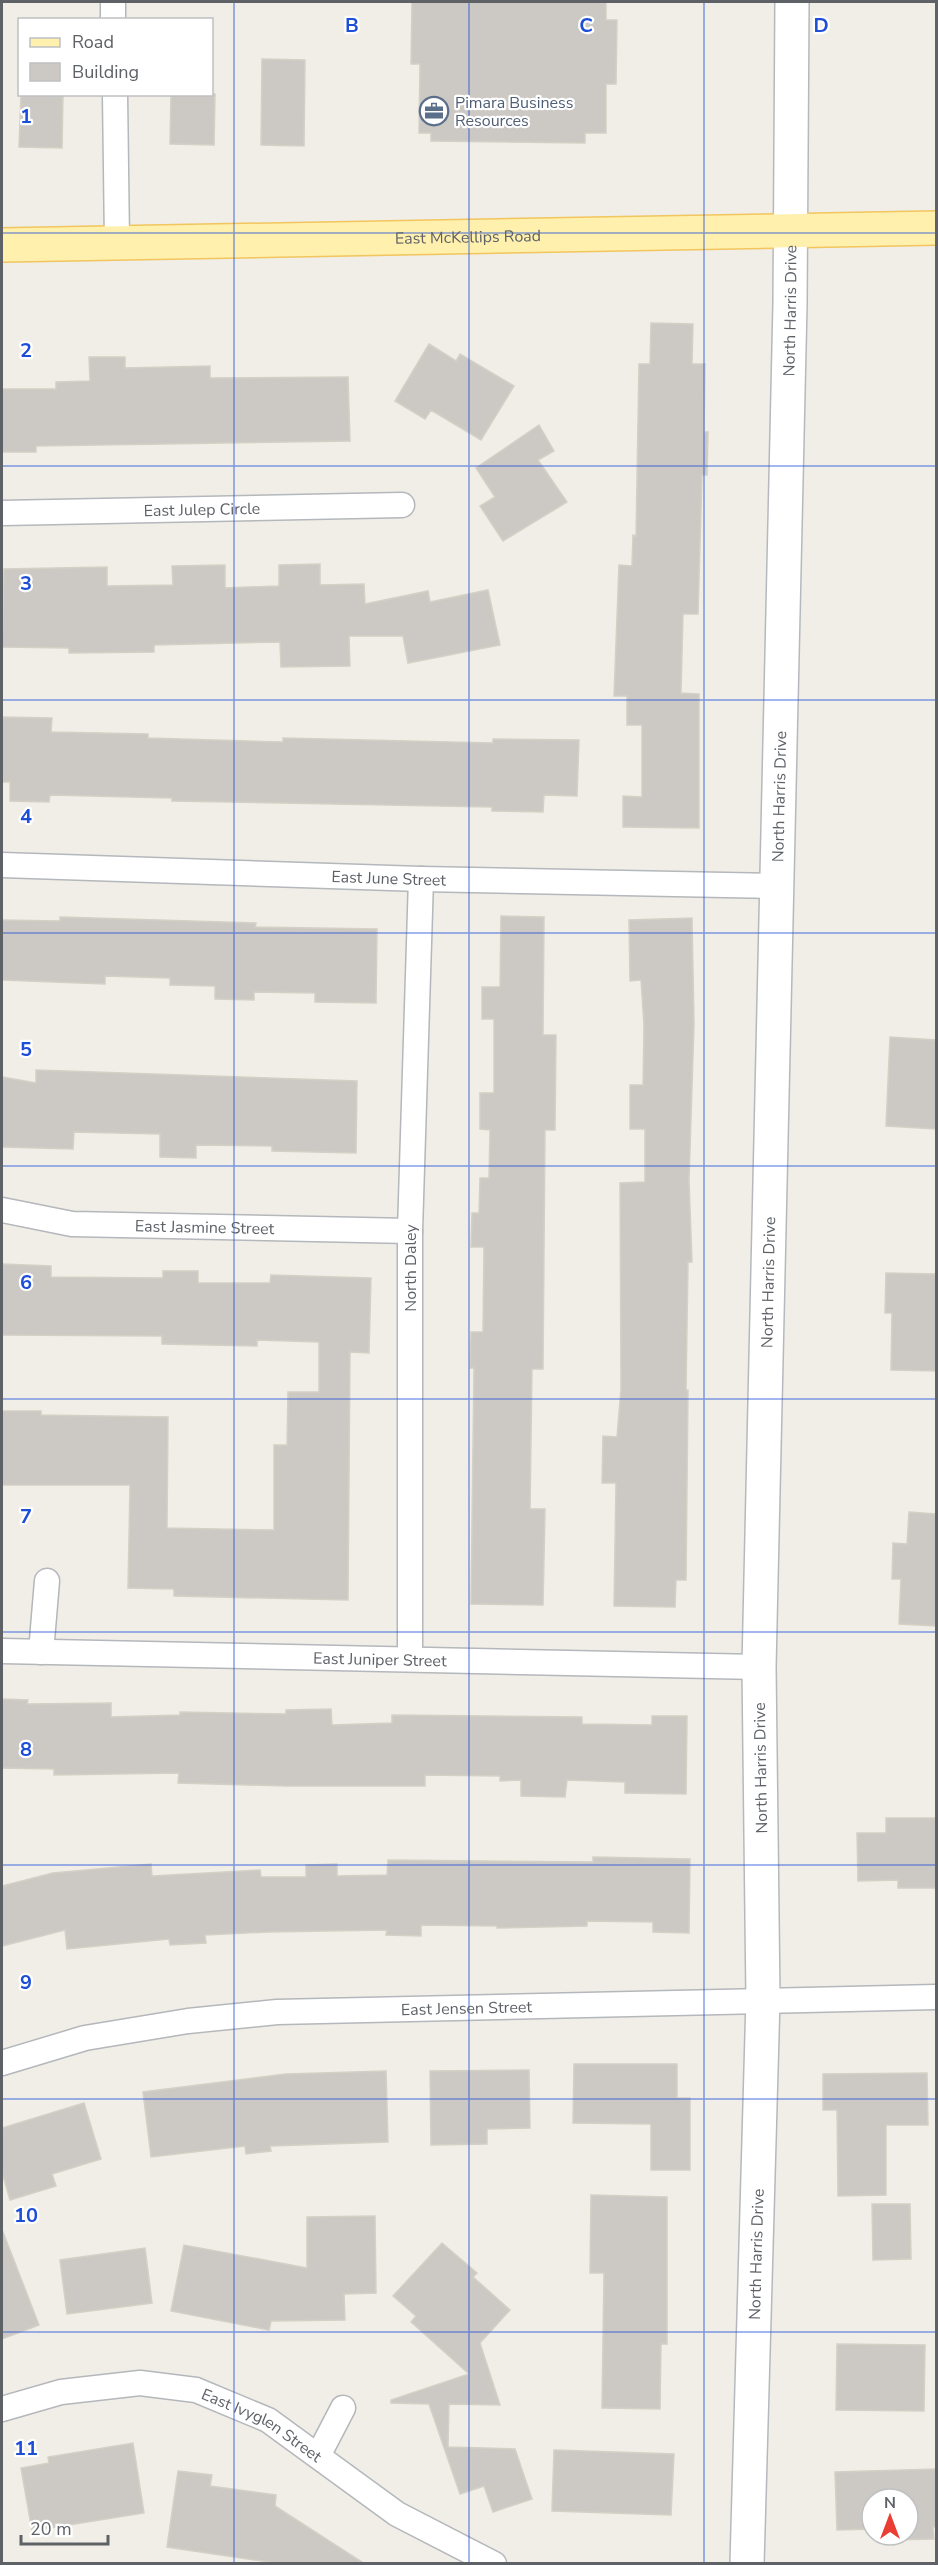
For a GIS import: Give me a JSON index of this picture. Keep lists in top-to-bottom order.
{
  "streets": {
    "main road": ["East McKellips Road"],
    "street": [
      "North Harris Drive",
      "East Julep Circle",
      "East June Street",
      "East Jasmine Street",
      "North Daley",
      "East Juniper Street",
      "East Jensen Street",
      "East Ivyglen Street"
    ]
  },
  "crossings": [
    ["East McKellips Road", "North Harris Drive"],
    ["North Harris Drive", "East June Street"],
    ["North Harris Drive", "East Juniper Street"],
    ["North Harris Drive", "East Jensen Street"],
    ["East June Street", "North Daley"],
    ["East Jasmine Street", "North Daley"],
    ["North Daley", "East Juniper Street"]
  ],
  "places": {
    "office": ["Pimara Business Resources"]
  },
  "legend": ["Road", "Building"],
  "scale_bar": "20 m",
  "north": "top",
  "grid": {
    "columns": ["B", "C", "D"],
    "rows": [
      "1",
      "2",
      "3",
      "4",
      "5",
      "6",
      "7",
      "8",
      "9",
      "10",
      "11"
    ]
  }
}
